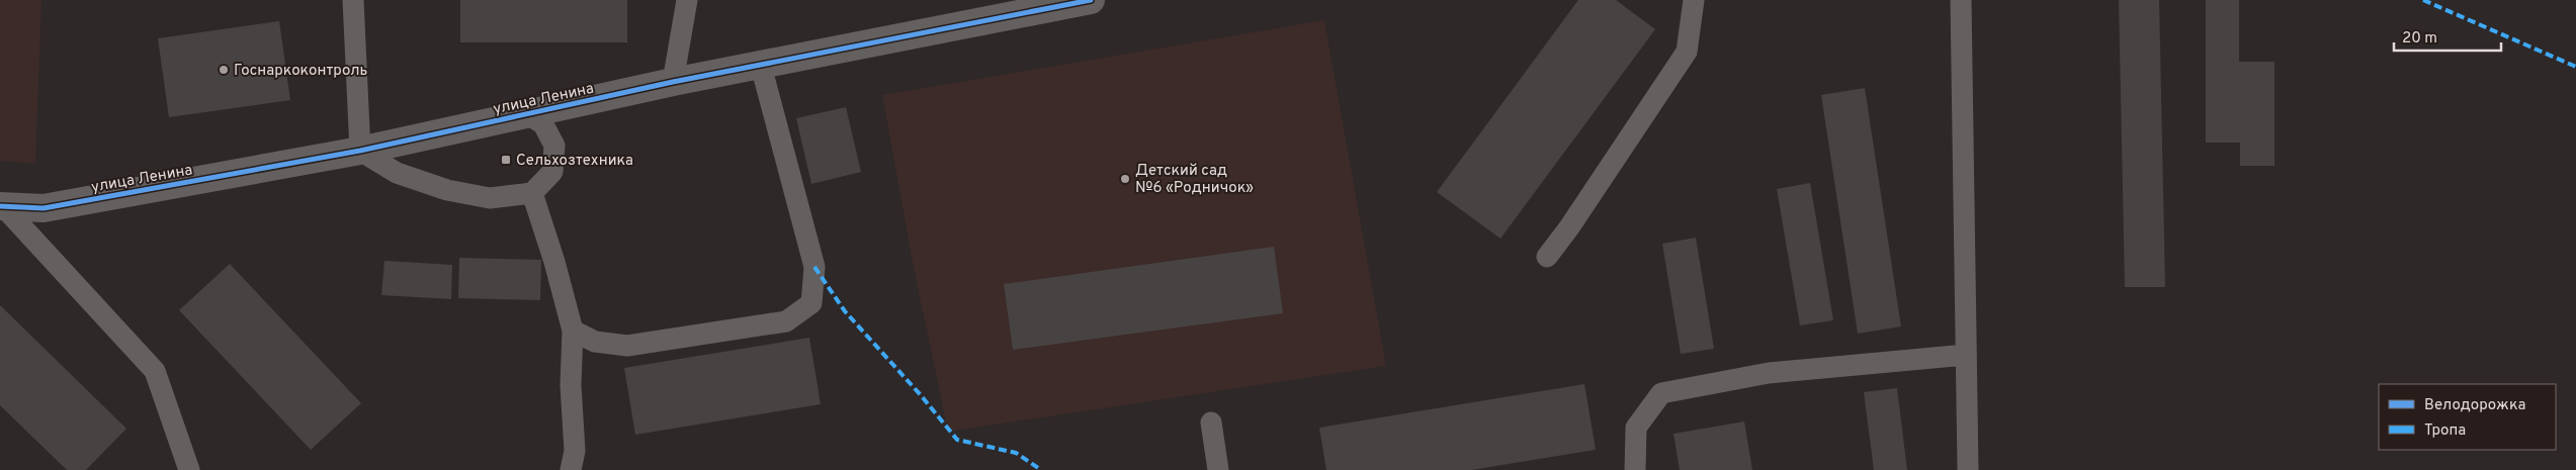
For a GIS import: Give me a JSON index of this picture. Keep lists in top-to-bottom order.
{
  "streets": {
    "street": ["улица Ленина"]
  },
  "places": {
    "other": ["Госнаркоконтроль", "Детский сад №6 «Родничок»"],
    "transit": ["Сельхозтехника"]
  },
  "legend": ["Велодорожка", "Тропа"],
  "scale_bar": "20 m"
}
